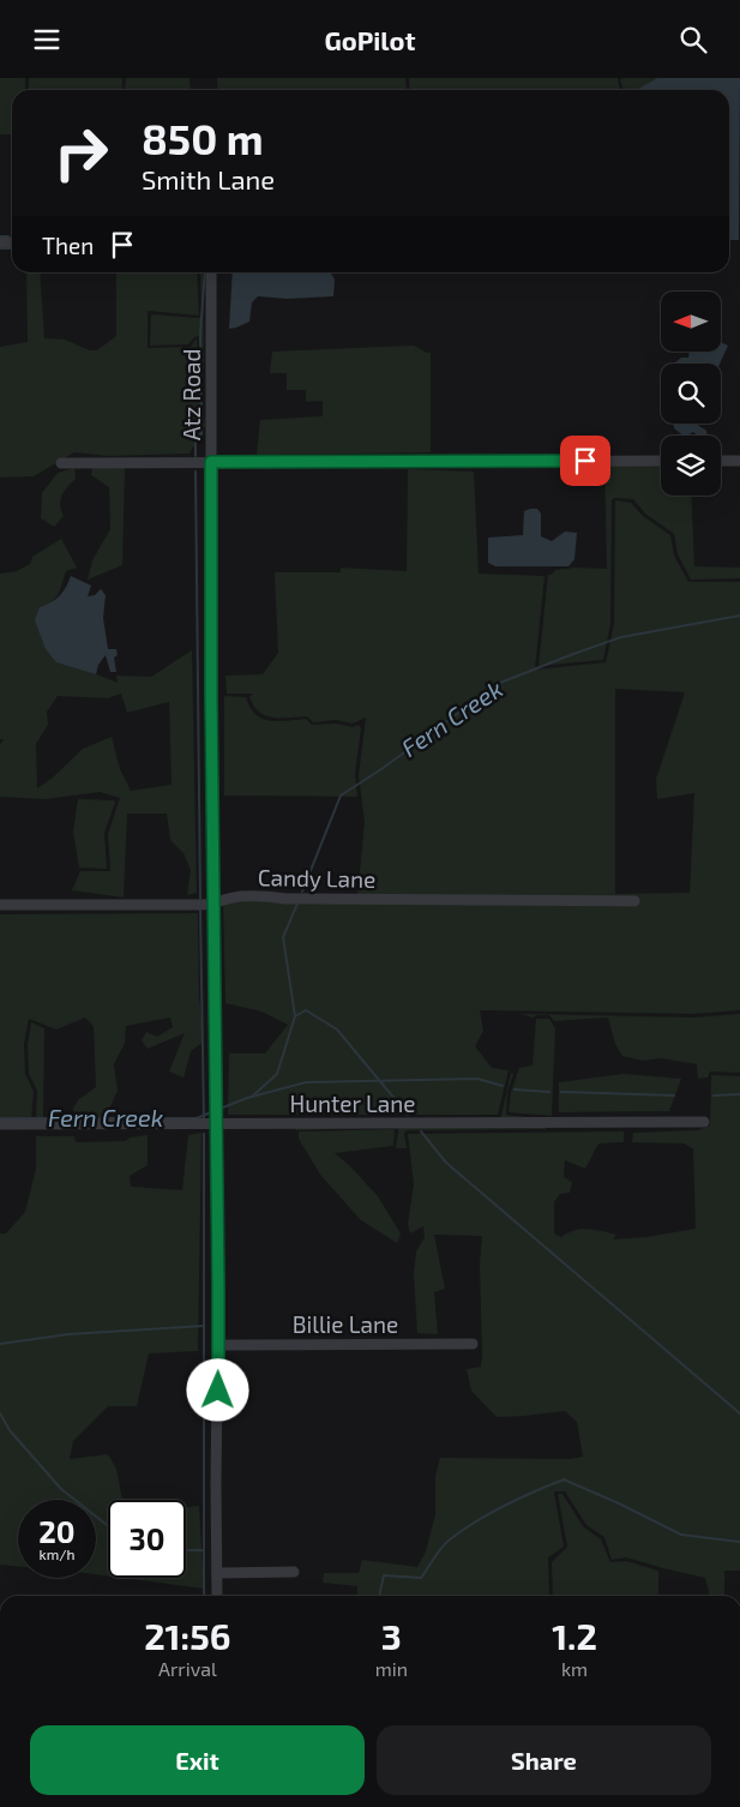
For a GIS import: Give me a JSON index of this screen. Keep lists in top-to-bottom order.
{
  "streets": {
    "street": [
      "Atz Road",
      "Candy Lane",
      "Hunter Lane",
      "Billie Lane"
    ]
  },
  "crossings": [
    ["Atz Road", "Candy Lane"],
    ["Atz Road", "Hunter Lane"],
    ["Atz Road", "Billie Lane"]
  ],
  "water": ["Fern Creek"],
  "north": "left",
  "page": {
    "header": "GoPilot",
    "turn": ["850 m", "Smith Lane"],
    "then": "Then",
    "speed": "20 km/h",
    "limit": "30",
    "eta": [
      "21:56",
      "Arrival",
      "3",
      "min",
      "1.2",
      "km"
    ],
    "buttons": ["Exit", "Share"]
  }
}
